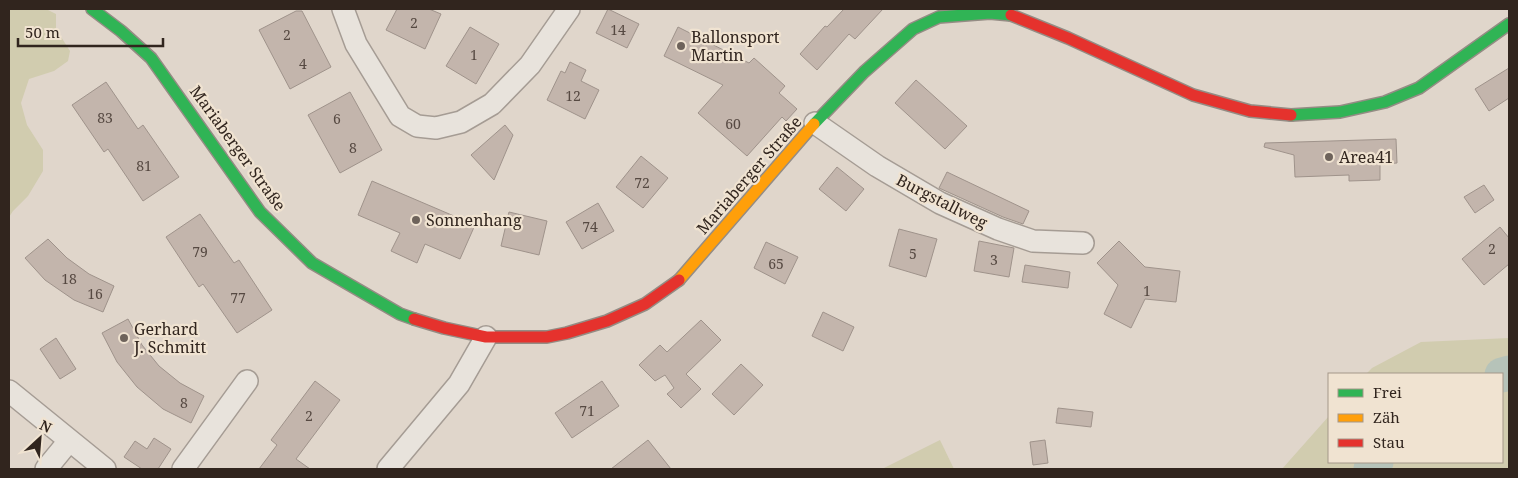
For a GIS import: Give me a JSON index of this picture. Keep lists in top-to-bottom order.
{
  "streets": {
    "street": ["Mariaberger Straße", "Burgstallweg"]
  },
  "crossings": [
    ["Mariaberger Straße", "Burgstallweg"]
  ],
  "places": [
    "Ballonsport Martin",
    "Area41",
    "Sonnenhang",
    "Gerhard J. Schmitt"
  ],
  "house_numbers": [
    "2",
    "14",
    "2",
    "1",
    "4",
    "12",
    "83",
    "6",
    "60",
    "8",
    "81",
    "72",
    "74",
    "2",
    "79",
    "5",
    "3",
    "65",
    "18",
    "1",
    "16",
    "77",
    "8",
    "71",
    "2"
  ],
  "legend": ["Frei", "Zäh", "Stau"],
  "scale_bar": "50 m",
  "north": "top right"
}
